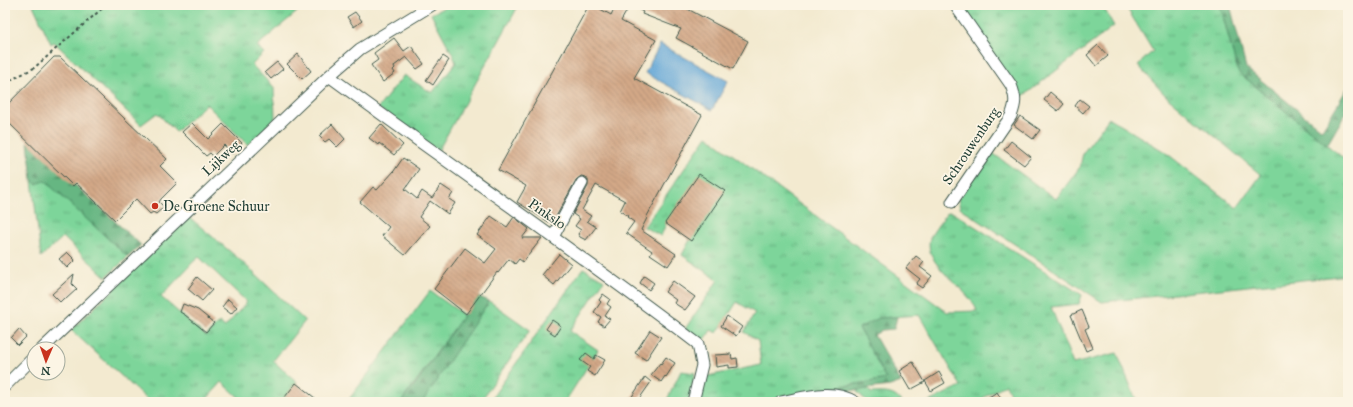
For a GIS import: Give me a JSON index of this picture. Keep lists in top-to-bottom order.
{
  "streets": {
    "street": ["Schrouwenburg", "Lijkweg", "Pinkslo"]
  },
  "crossings": [
    ["Lijkweg", "Pinkslo"]
  ],
  "places": ["De Groene Schuur"],
  "north": "bottom"
}
